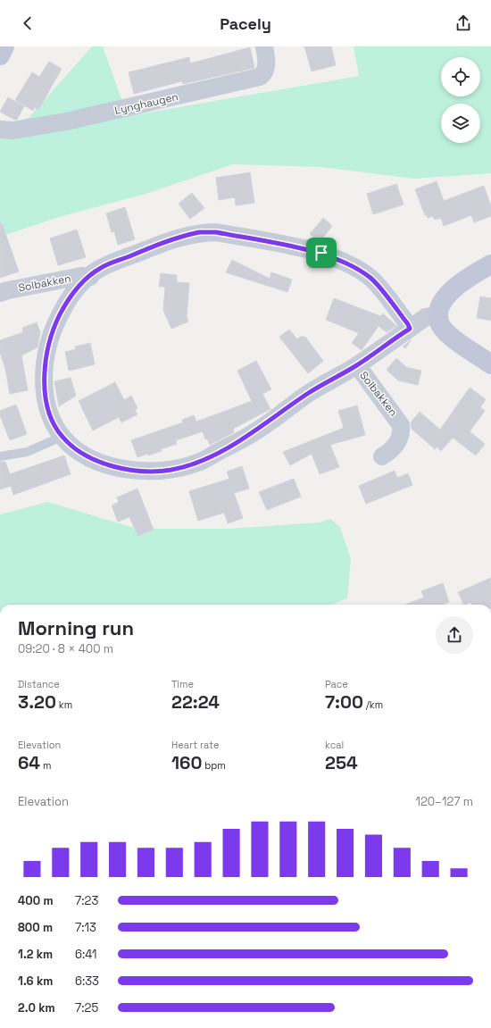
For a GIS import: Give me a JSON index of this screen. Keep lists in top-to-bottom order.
{
  "streets": {
    "street": ["Lynghaugen", "Solbakken"]
  },
  "page": {
    "header": "Pacely",
    "heading": ["Morning run", "09:20 · 8 × 400 m"],
    "stats": [
      ["Distance", "3.20 km"],
      ["Time", "22:24"],
      ["Pace", "7:00 /km"],
      ["Elevation", "64 m"],
      ["Heart rate", "160 bpm"],
      ["kcal", "254"]
    ],
    "chart": ["Elevation", "120–127 m"],
    "list": [
      {
        "name": "400 m",
        "note": "7:23"
      },
      {
        "name": "800 m",
        "note": "7:13"
      },
      {
        "name": "1.2 km",
        "note": "6:41"
      },
      {
        "name": "1.6 km",
        "note": "6:33"
      },
      {
        "name": "2.0 km",
        "note": "7:25"
      }
    ]
  }
}
